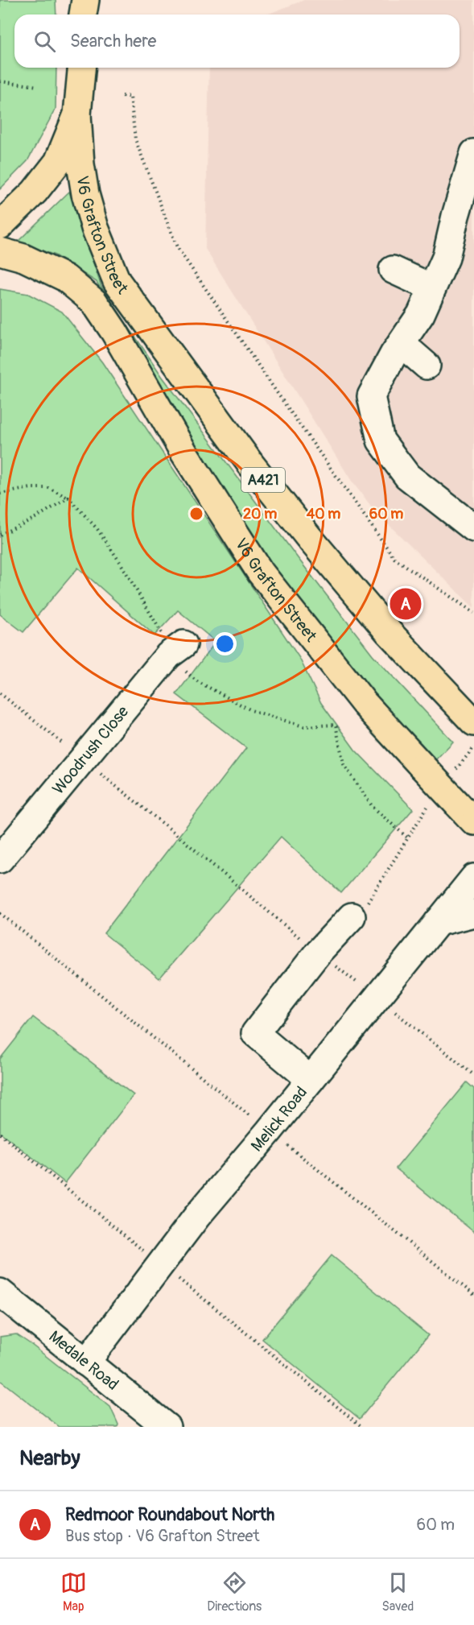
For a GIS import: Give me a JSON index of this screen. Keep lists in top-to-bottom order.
{
  "streets": {
    "highway": ["V6 Grafton Street", "A421"],
    "street": ["Woodrush Close", "Melick Road", "Medale Road"]
  },
  "crossings": [
    ["V6 Grafton Street", "A421"],
    ["Melick Road", "Medale Road"]
  ],
  "page": {
    "search": "Search here",
    "pins": "A",
    "heading": "Nearby",
    "list": [
      {
        "mark": "A",
        "name": "Redmoor Roundabout North",
        "note": "Bus stop · V6 Grafton Street",
        "value": "60 m"
      }
    ],
    "nav": ["Map", "Directions", "Saved"]
  },
  "rings": ["20 m", "40 m", "60 m"]
}
